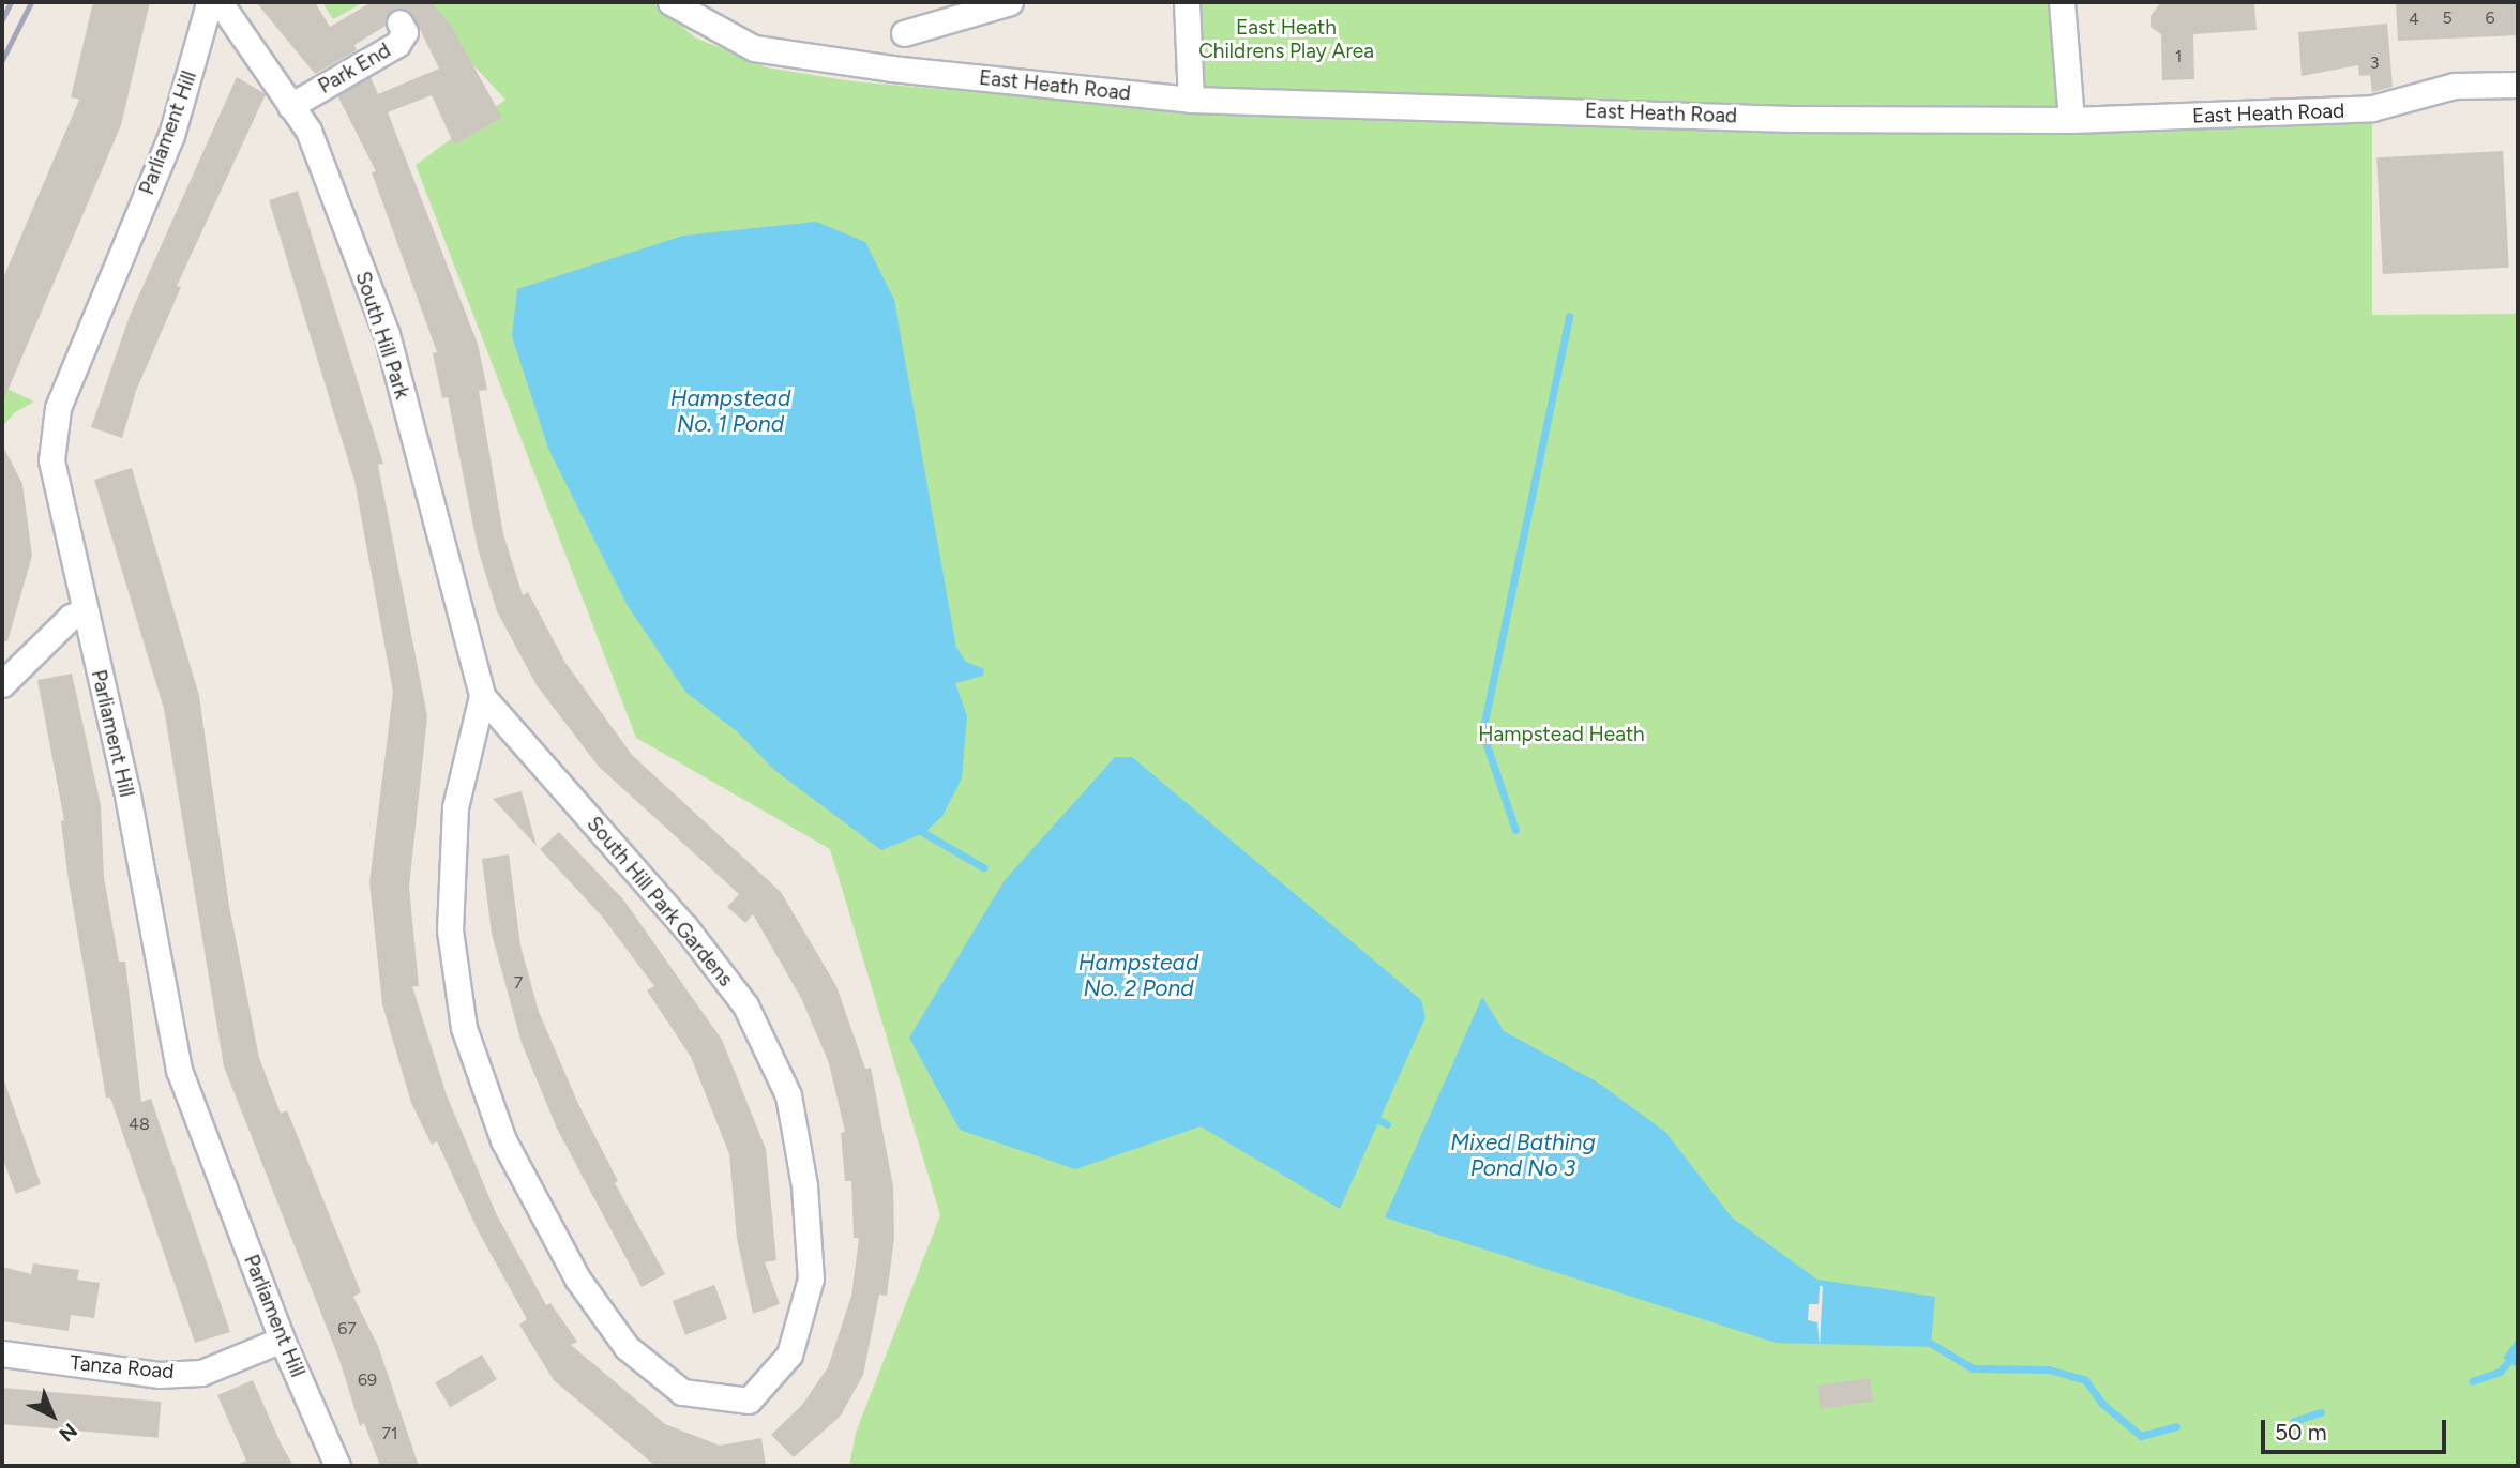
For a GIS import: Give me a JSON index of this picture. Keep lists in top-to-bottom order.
{
  "streets": {
    "street": [
      "Park End",
      "East Heath Road",
      "Parliament Hill",
      "South Hill Park",
      "South Hill Park Gardens",
      "Tanza Road"
    ]
  },
  "crossings": [
    ["Park End", "South Hill Park"],
    ["Parliament Hill", "South Hill Park"],
    ["Parliament Hill", "Tanza Road"],
    ["South Hill Park", "South Hill Park Gardens"]
  ],
  "water": ["Hampstead No. 1 Pond", "Hampstead No. 2 Pond", "Mixed Bathing Pond No 3"],
  "parks": ["East Heath Childrens Play Area", "Hampstead Heath"],
  "house_numbers": [
    "5",
    "6",
    "4",
    "1",
    "3",
    "7",
    "48",
    "67",
    "69",
    "71"
  ],
  "scale_bar": "50 m",
  "north": "bottom right"
}
